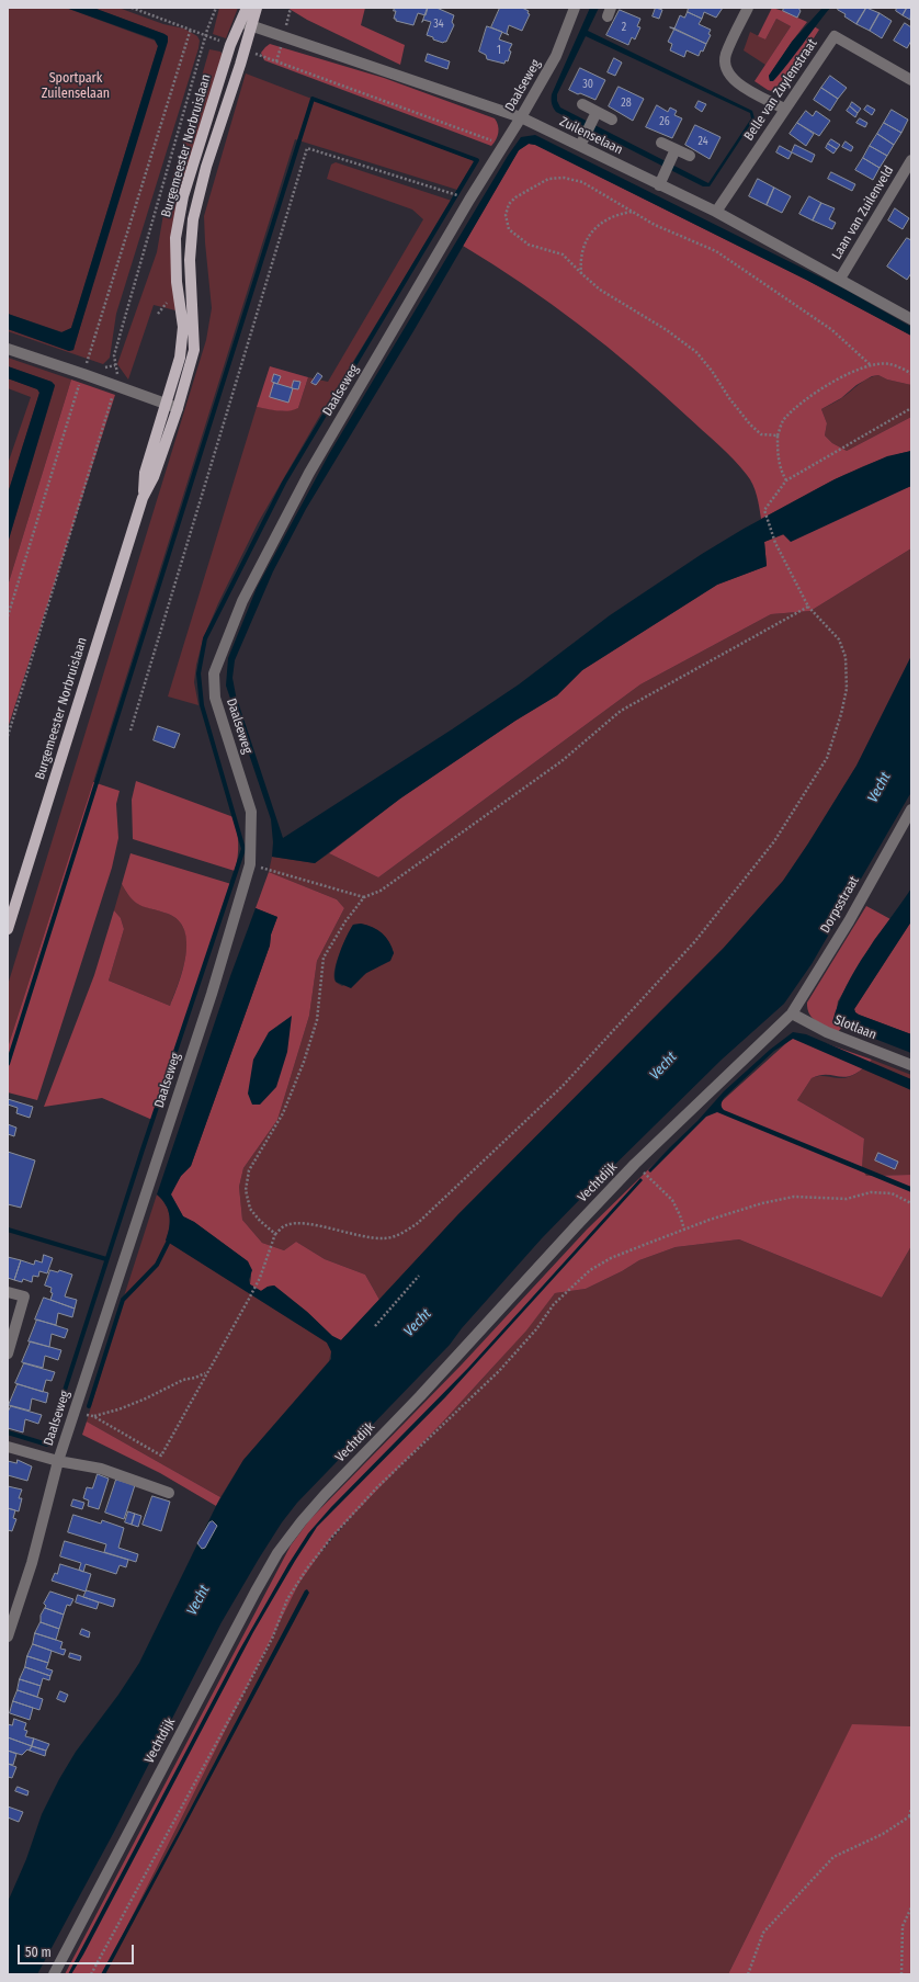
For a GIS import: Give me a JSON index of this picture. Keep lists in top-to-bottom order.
{
  "streets": {
    "main road": ["Burgemeester Norbruislaan"],
    "street": [
      "Daalseweg",
      "Belle van Zuylenstraat",
      "Zuilenselaan",
      "Laan van Zuilenveld",
      "Dorpsstraat",
      "Slotlaan",
      "Vechtdijk"
    ]
  },
  "crossings": [
    ["Daalseweg", "Zuilenselaan"],
    ["Belle van Zuylenstraat", "Zuilenselaan"],
    ["Zuilenselaan", "Burgemeester Norbruislaan"],
    ["Zuilenselaan", "Laan van Zuilenveld"],
    ["Dorpsstraat", "Slotlaan"],
    ["Dorpsstraat", "Vechtdijk"],
    ["Slotlaan", "Vechtdijk"]
  ],
  "water": ["Vecht"],
  "parks": ["Sportpark Zuilenselaan"],
  "house_numbers": [
    "34",
    "2",
    "1",
    "30",
    "28",
    "26",
    "24"
  ],
  "scale_bar": "50 m"
}
